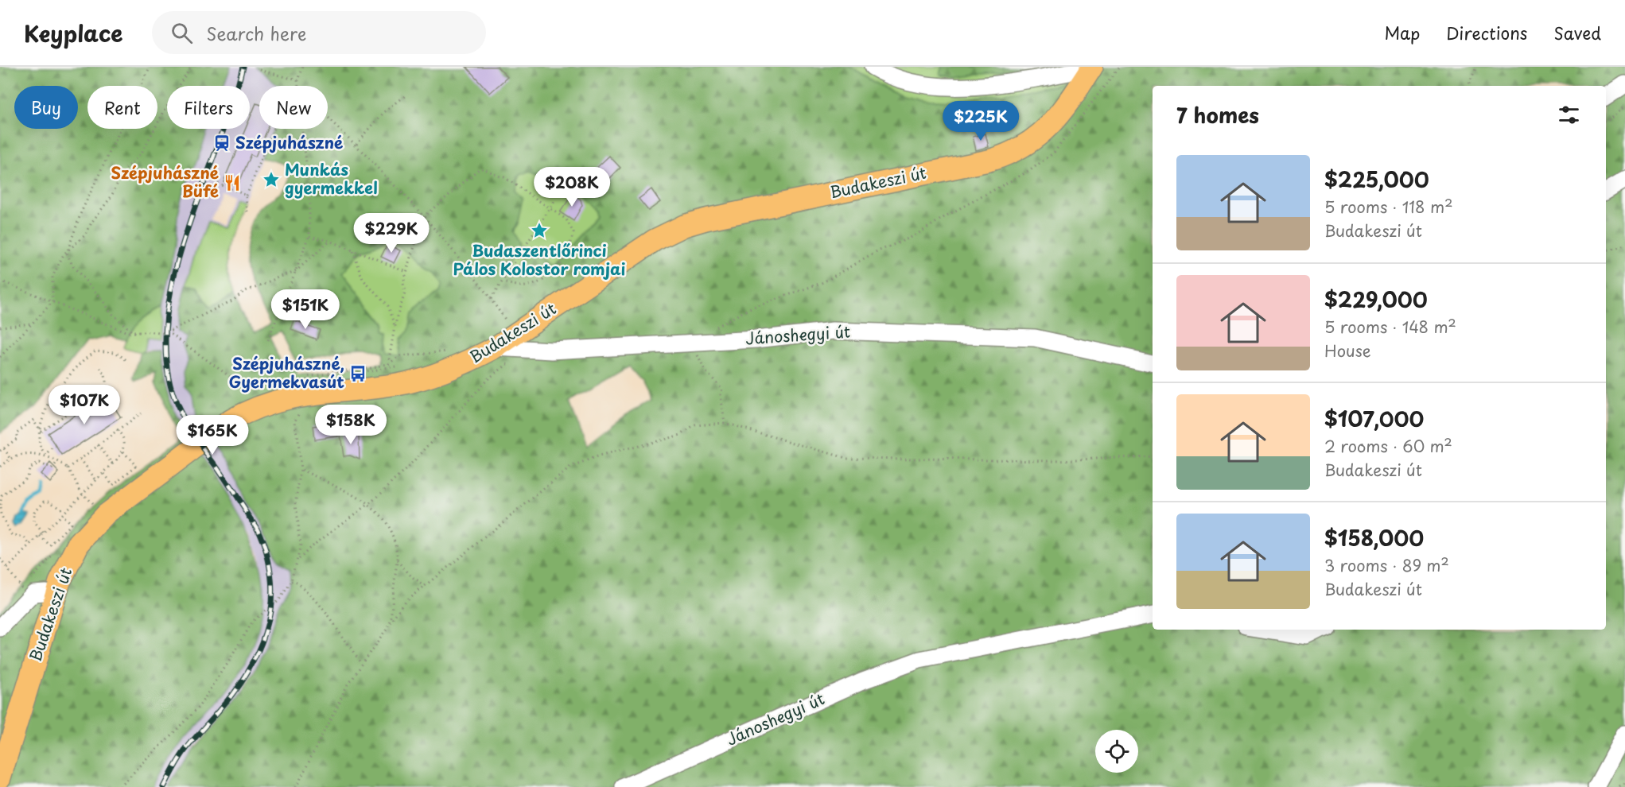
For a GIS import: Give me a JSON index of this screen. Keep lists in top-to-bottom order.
{
  "streets": {
    "main road": ["Budakeszi út"],
    "street": ["Jánoshegyi út"]
  },
  "crossings": [
    ["Budakeszi út", "Jánoshegyi út"]
  ],
  "places": {
    "station": ["Szépjuhászné"],
    "place": ["Munkás gyermekkel", "Budaszentlőrinci Pálos Kolostor romjai"],
    "restaurant": ["Szépjuhászné Büfé"],
    "bus stop": ["Szépjuhászné, Gyermekvasút"]
  },
  "page": {
    "header": "Keyplace",
    "search": "Search here",
    "nav": ["Map", "Directions", "Saved"],
    "chip": [
      "Buy",
      "Rent",
      "Filters",
      "New"
    ],
    "heading": "7 homes",
    "price": [
      "$225K",
      "$208K",
      "$229K",
      "$151K",
      "$107K",
      "$158K",
      "$165K"
    ],
    "list": [
      {
        "name": "$225,000",
        "note": "5 rooms · 118 m² · Budakeszi út"
      },
      {
        "name": "$229,000",
        "note": "5 rooms · 148 m² · House"
      },
      {
        "name": "$107,000",
        "note": "2 rooms · 60 m² · Budakeszi út"
      },
      {
        "name": "$158,000",
        "note": "3 rooms · 89 m² · Budakeszi út"
      }
    ]
  }
}
